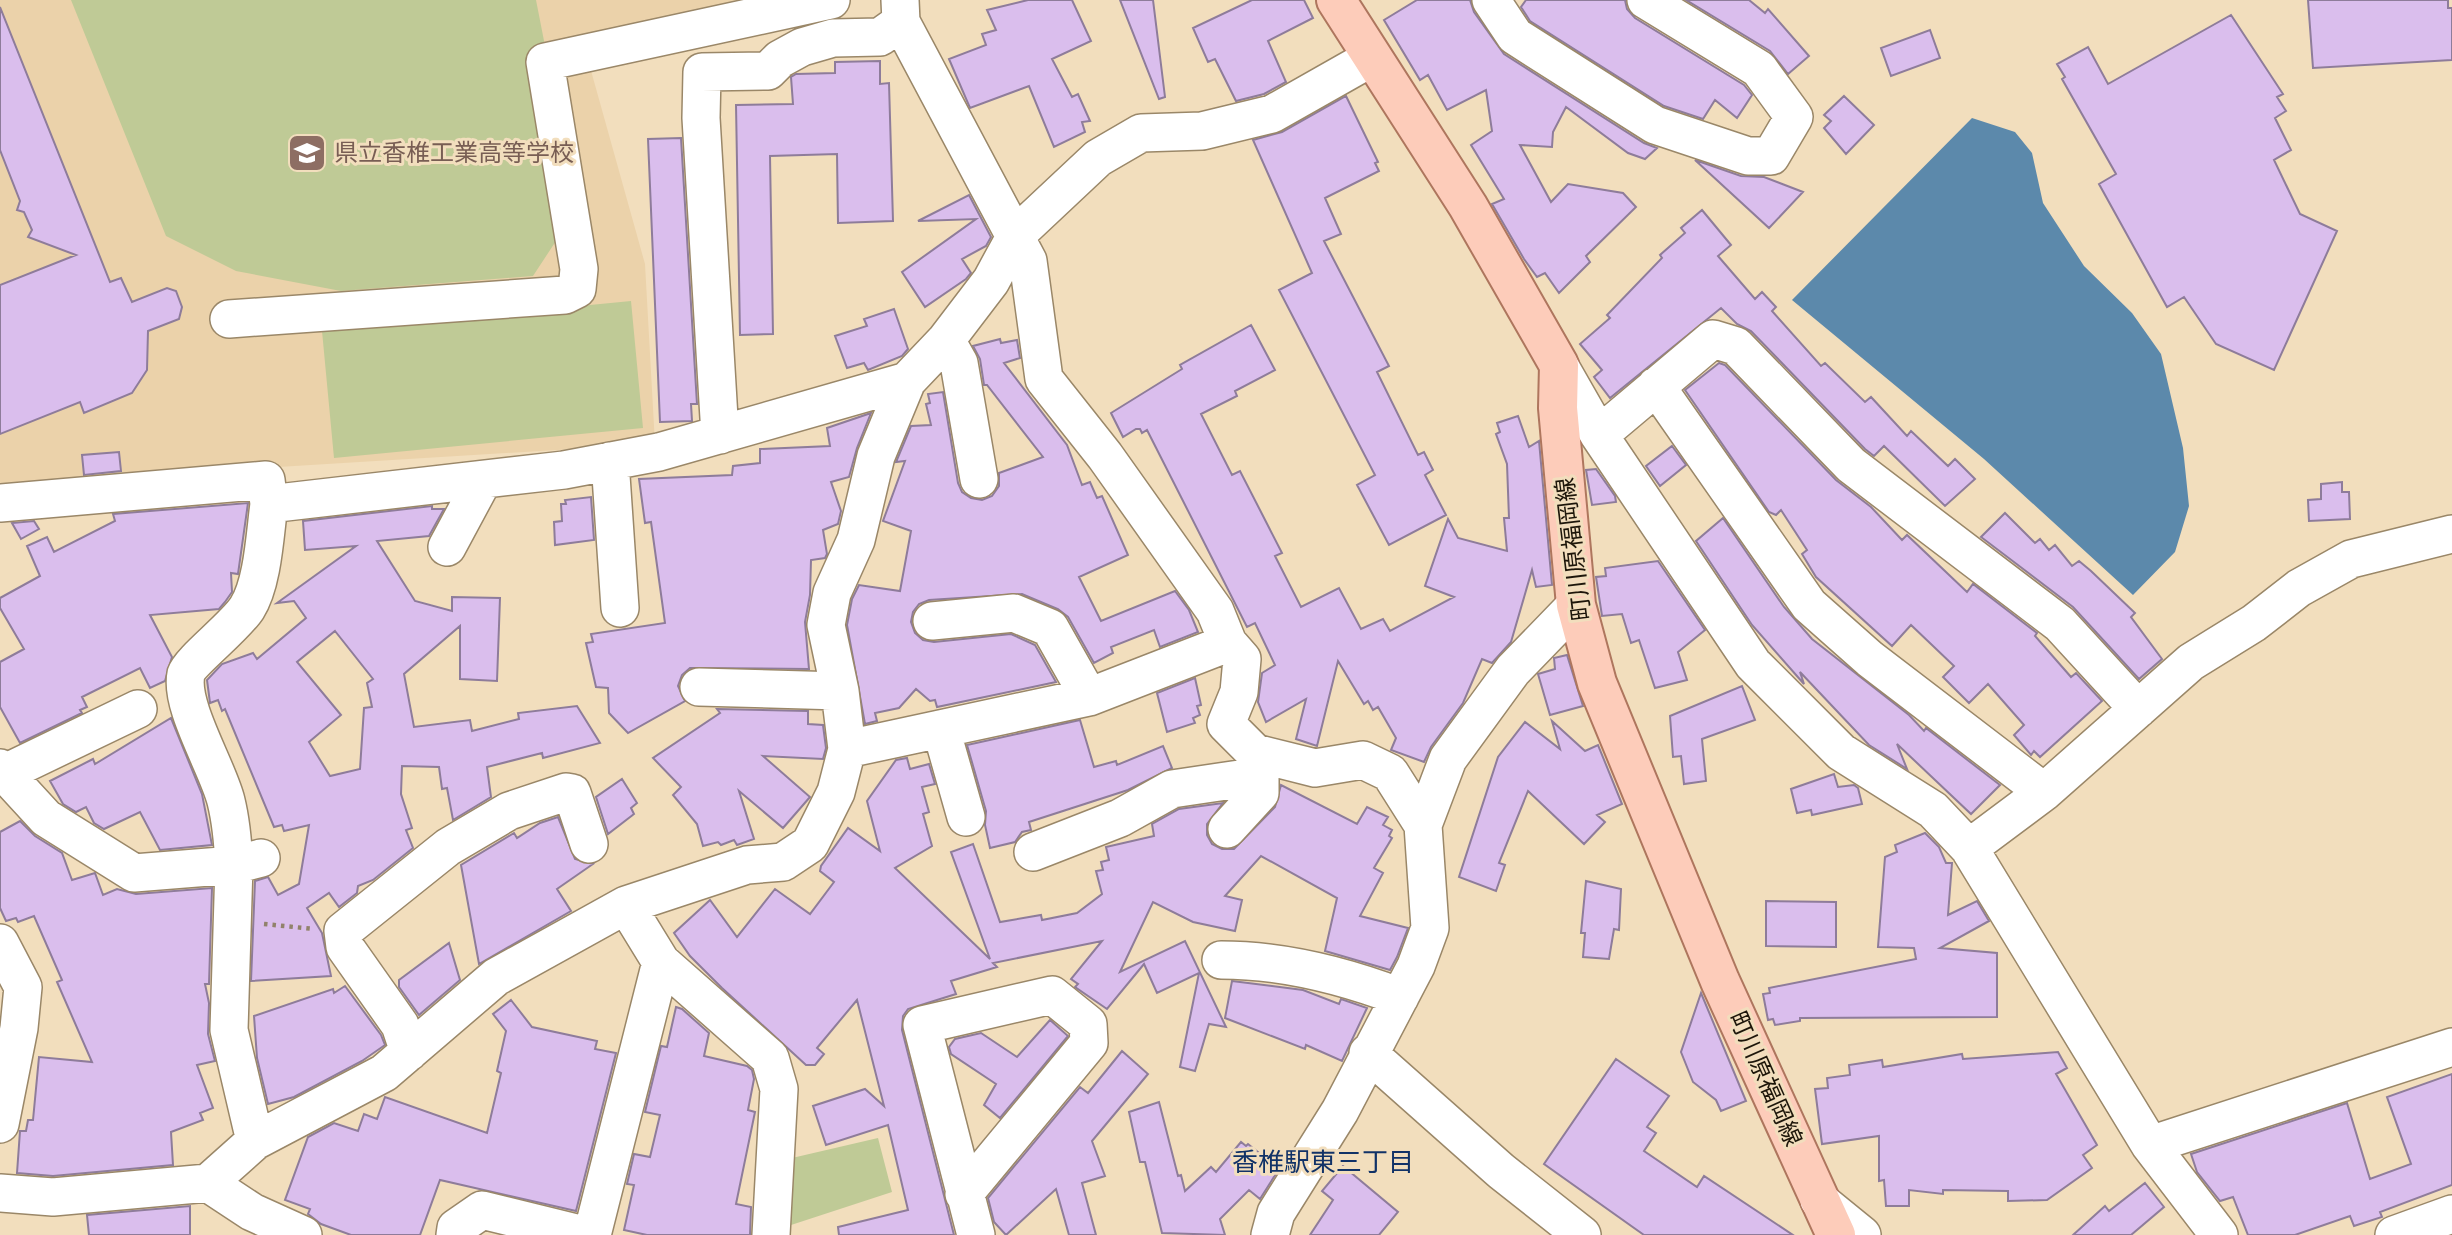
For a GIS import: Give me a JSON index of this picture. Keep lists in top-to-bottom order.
{
  "streets": {
    "main road": ["町川原福岡線"]
  },
  "districts": ["香椎駅東三丁目"],
  "places": {
    "school or university": ["県立香椎工業高等学校"]
  }
}
